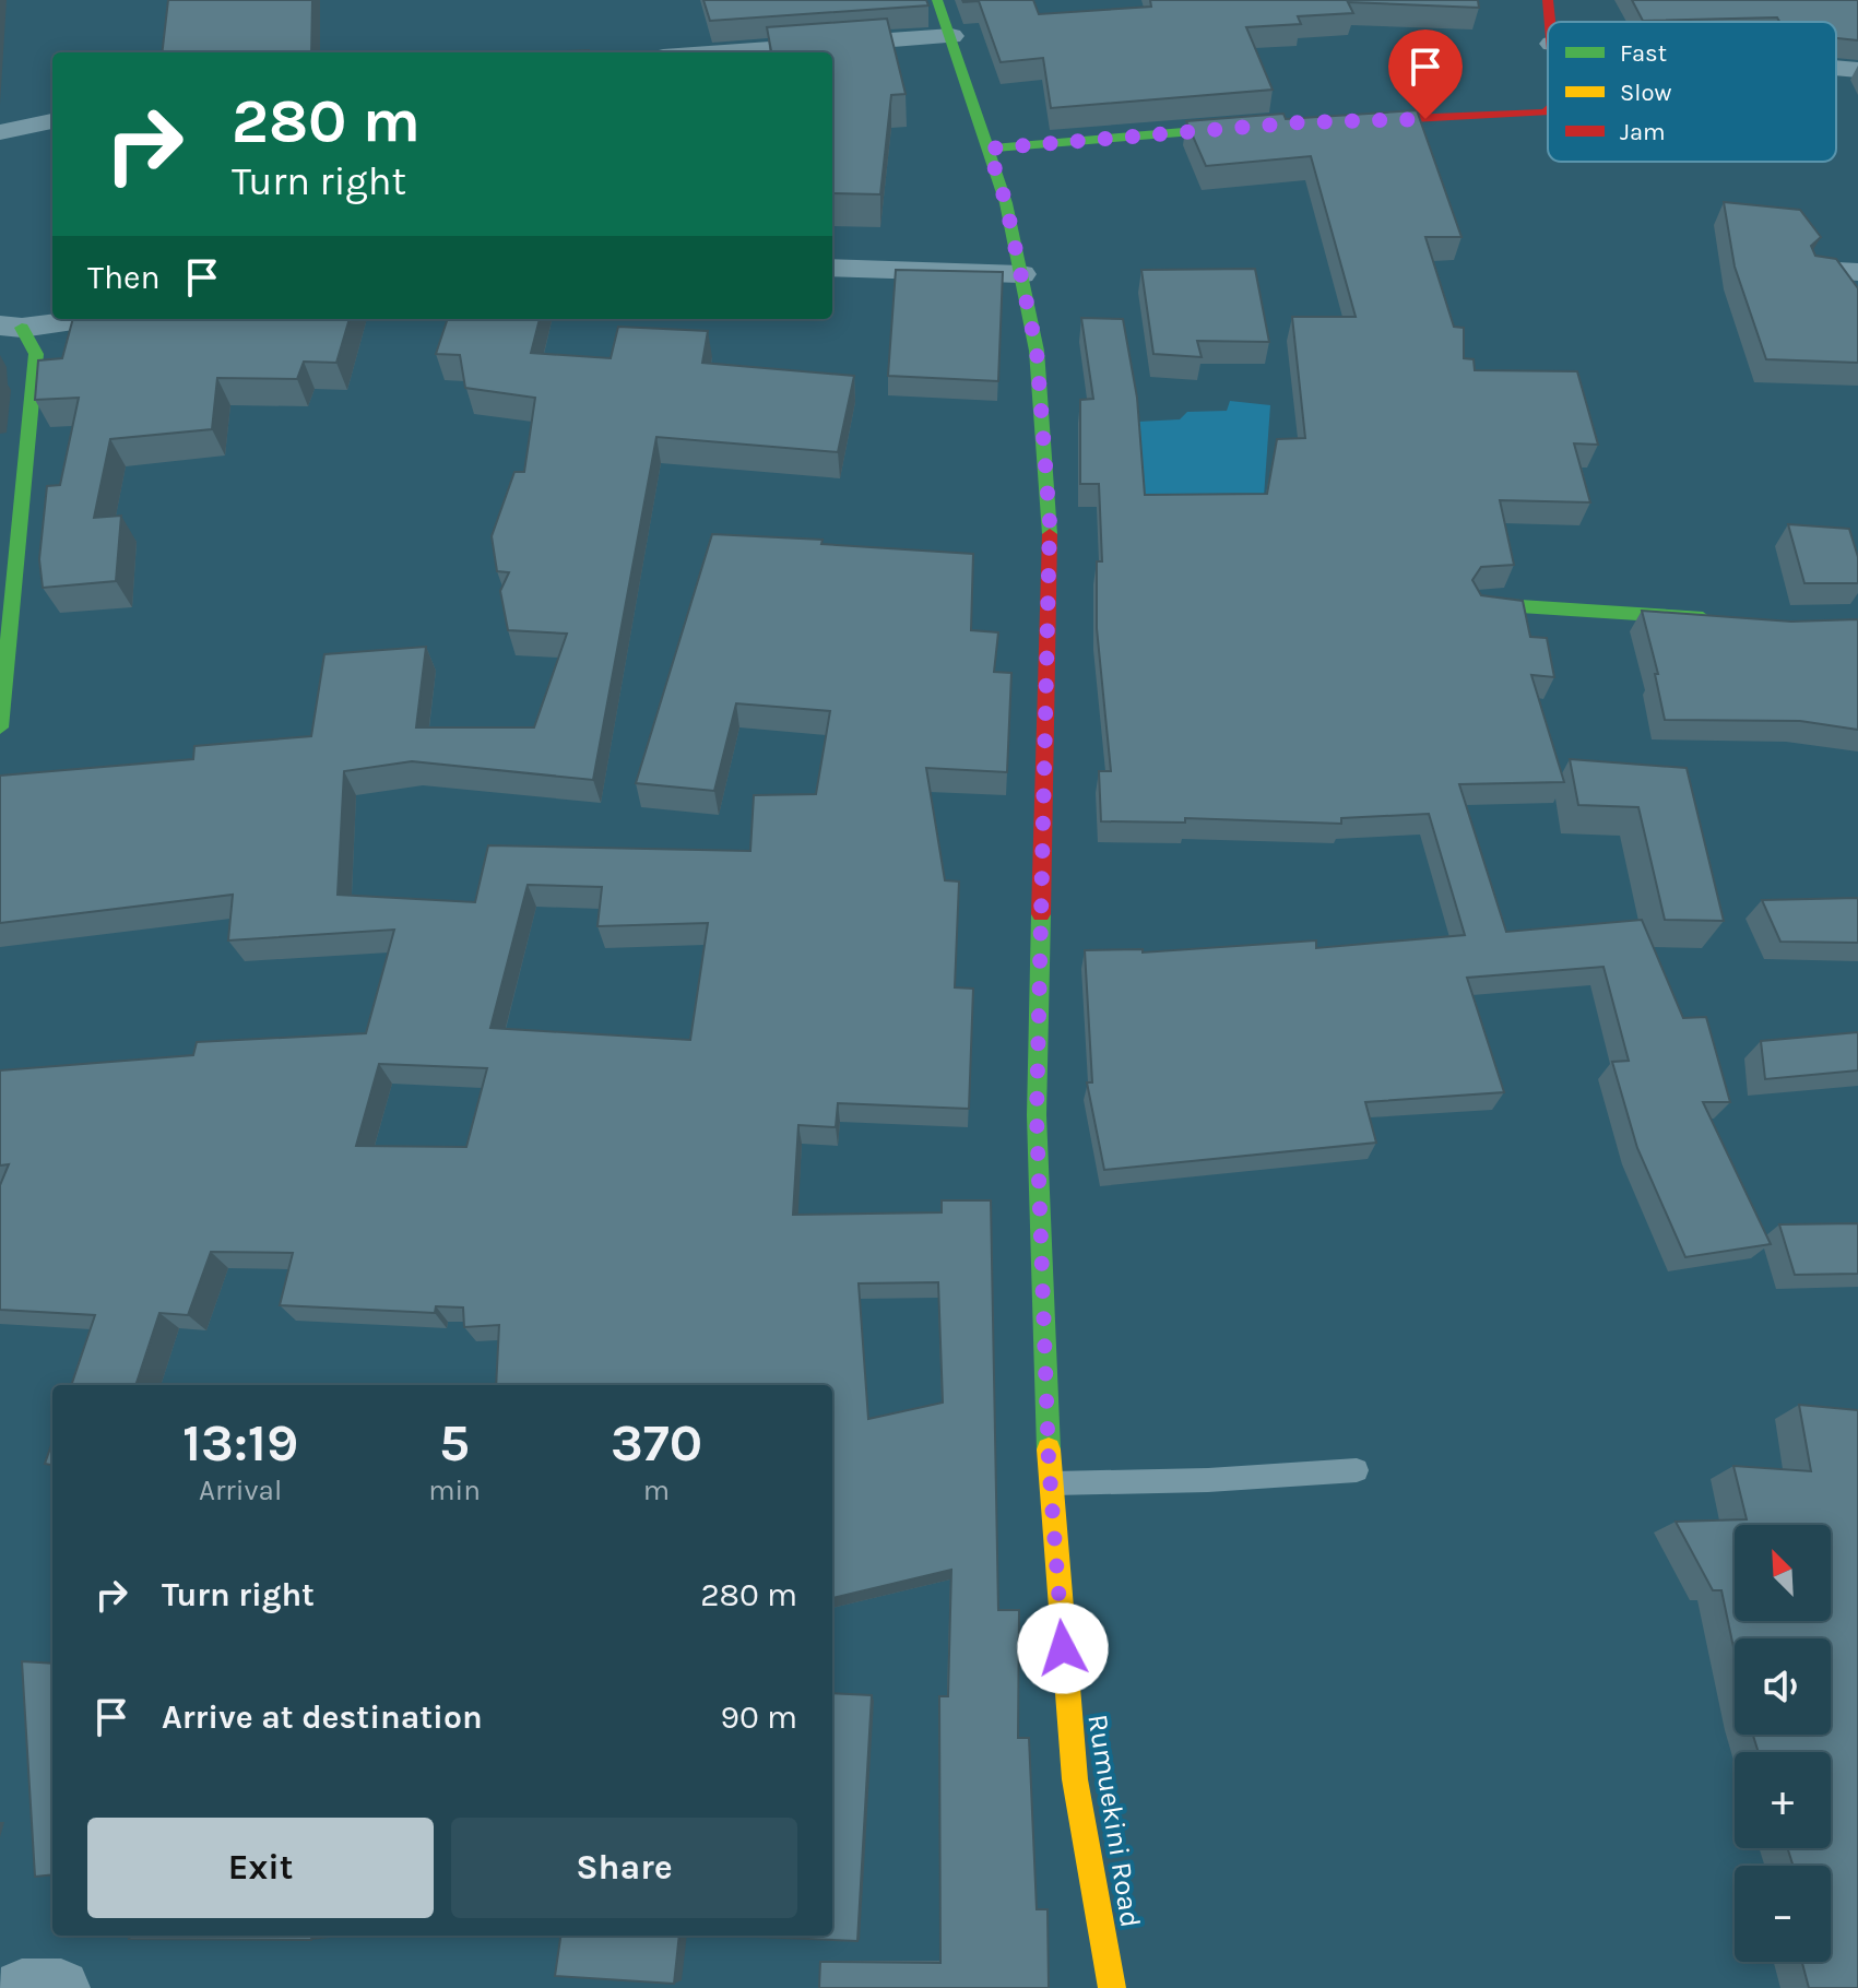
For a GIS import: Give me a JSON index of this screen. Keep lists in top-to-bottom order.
{
  "streets": {
    "street": ["Rumuekini Road"]
  },
  "legend": ["Fast", "Slow", "Jam"],
  "north": "top left",
  "page": {
    "turn": ["280 m", "Turn right"],
    "then": "Then",
    "eta": [
      "13:19",
      "Arrival",
      "5",
      "min",
      "370",
      "m"
    ],
    "map_buttons": ["+", "−"],
    "list": [
      {
        "name": "Turn right",
        "value": "280 m"
      },
      {
        "name": "Arrive at destination",
        "value": "90 m"
      }
    ],
    "buttons": ["Exit", "Share"]
  }
}
